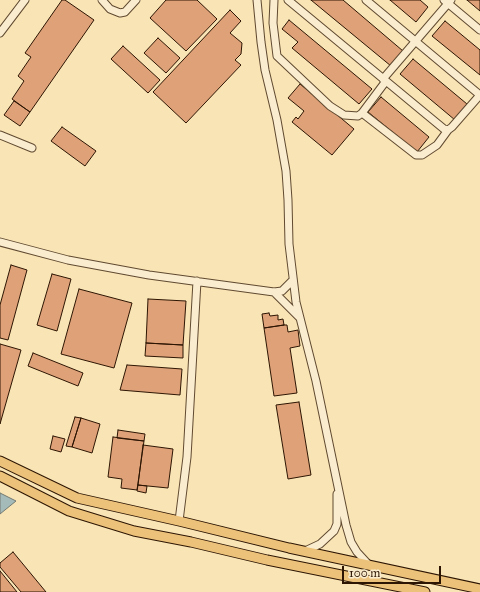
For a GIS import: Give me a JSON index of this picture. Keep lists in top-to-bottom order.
{
  "scale_bar": "100 m"
}
